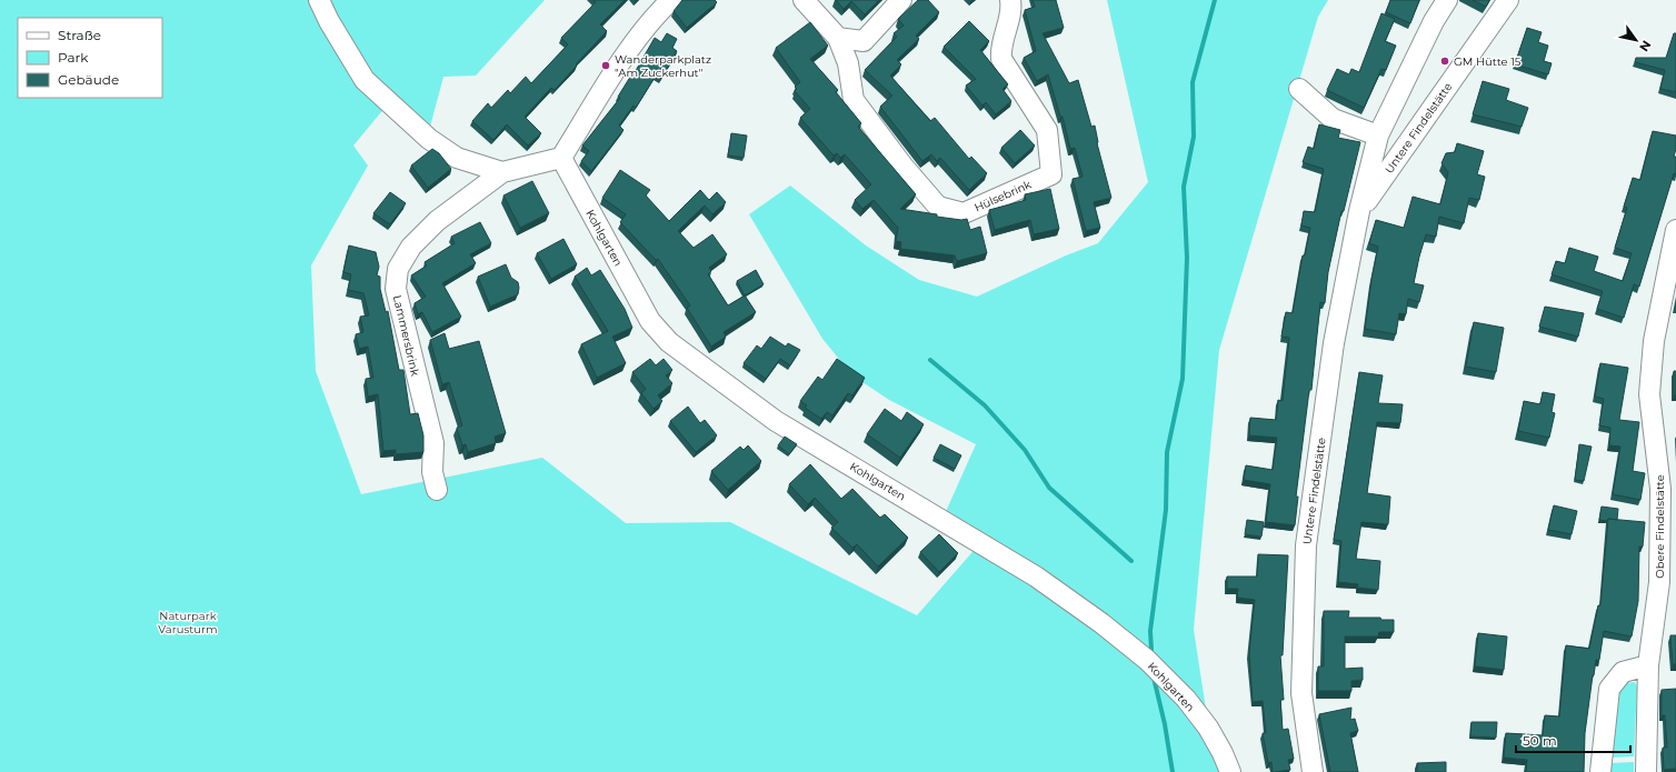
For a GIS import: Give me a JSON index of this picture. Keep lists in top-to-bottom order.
{
  "streets": {
    "street": [
      "Untere Findelstätte",
      "Hülsebrink",
      "Kohlgarten",
      "Lammersbrink",
      "Obere Findelstätte"
    ]
  },
  "parks": ["Naturpark Varusturm"],
  "places": ["GM Hütte 15", "Wanderparkplatz \"Am Zuckerhut\""],
  "legend": ["Straße", "Park", "Gebäude"],
  "scale_bar": "50 m",
  "north": "bottom right"
}
